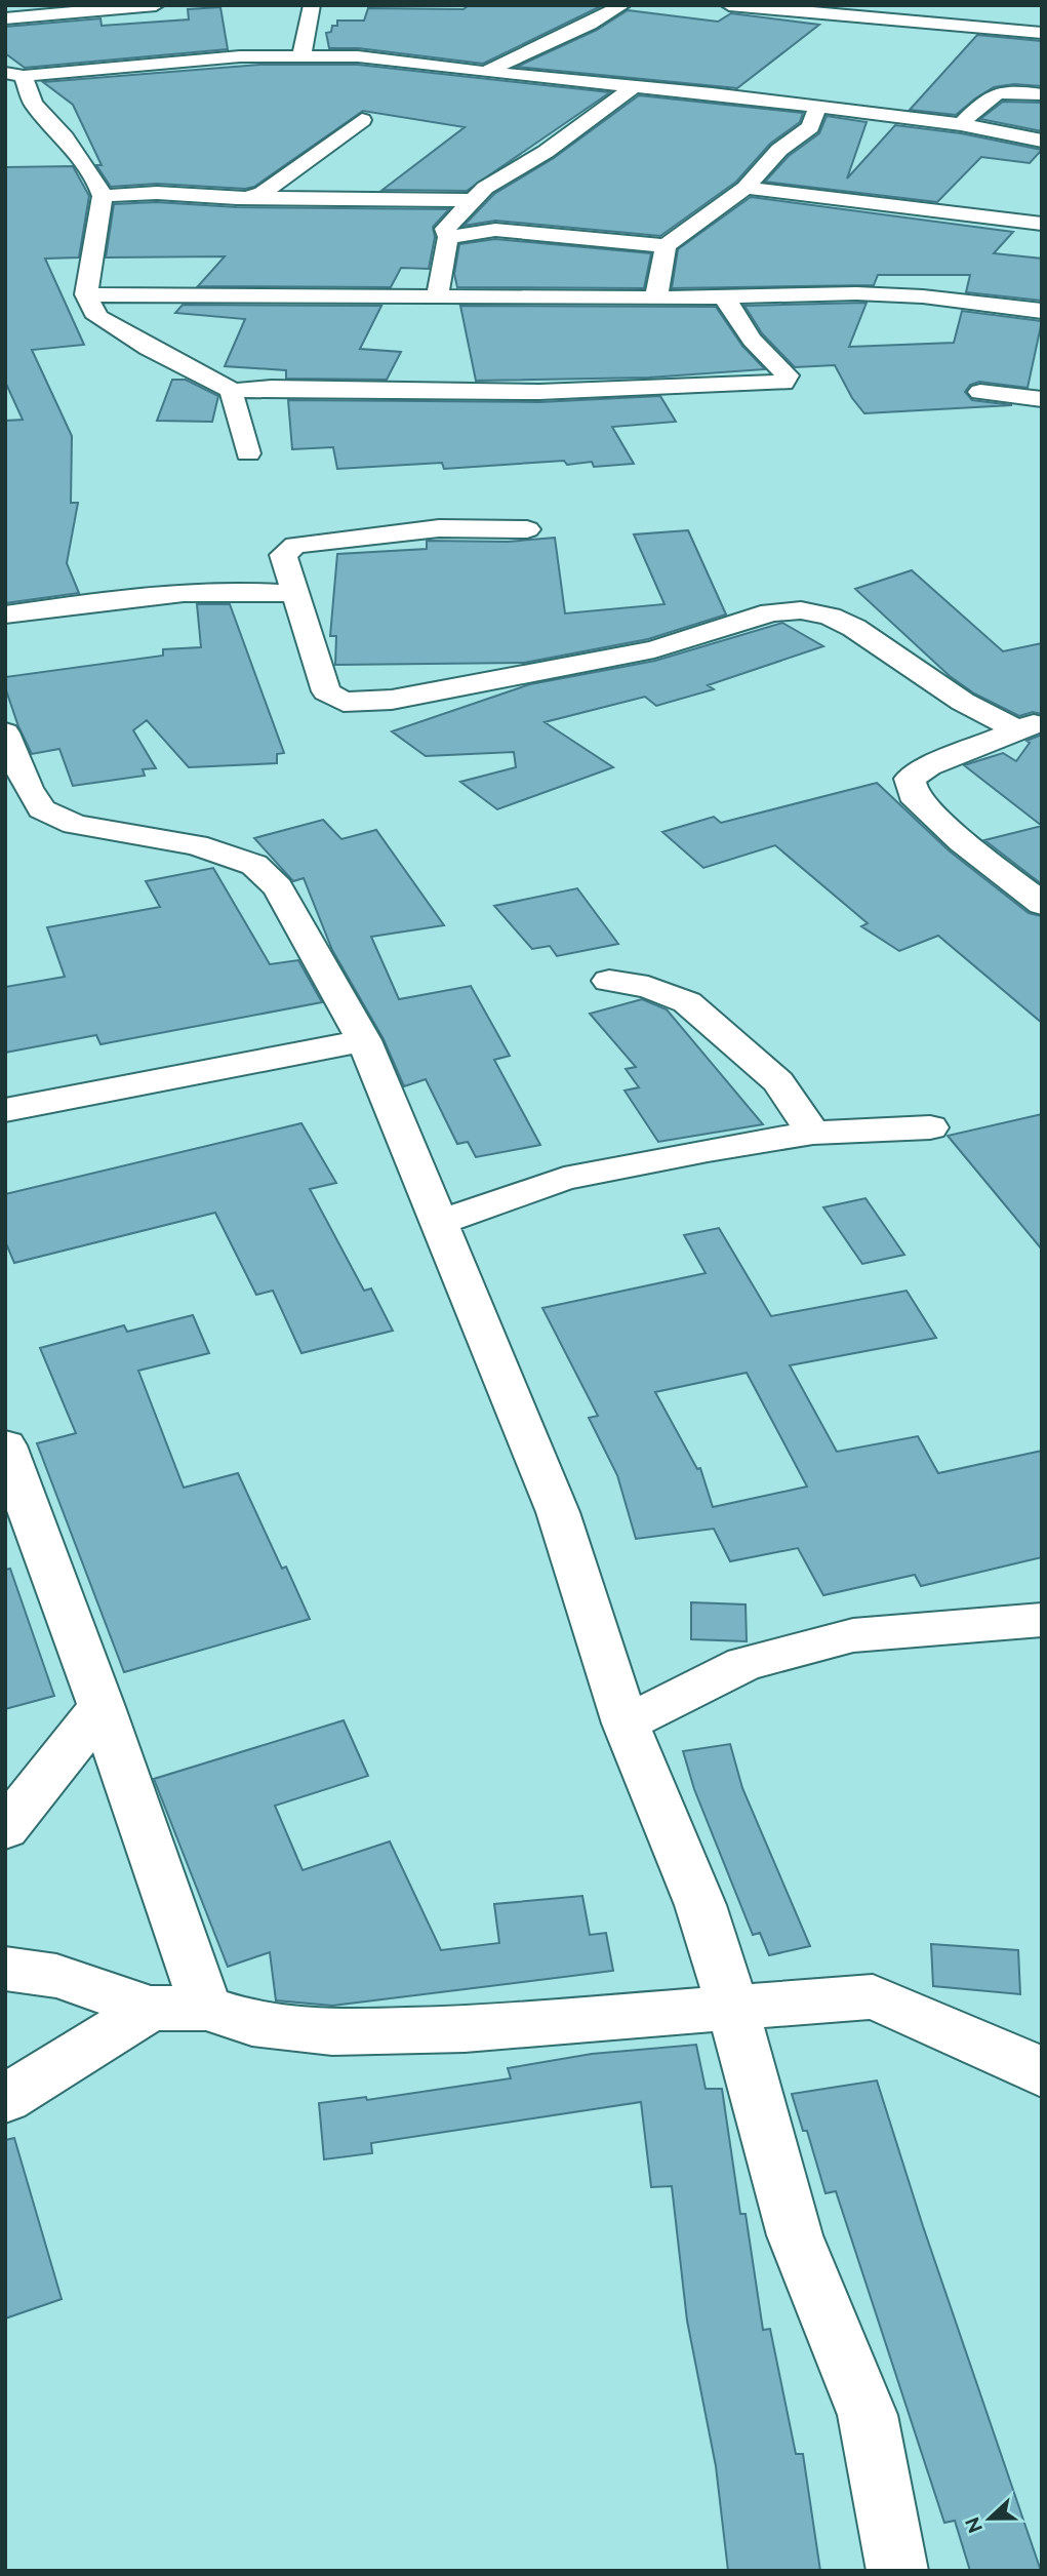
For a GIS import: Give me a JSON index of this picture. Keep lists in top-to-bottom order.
{
  "north": "left"
}
